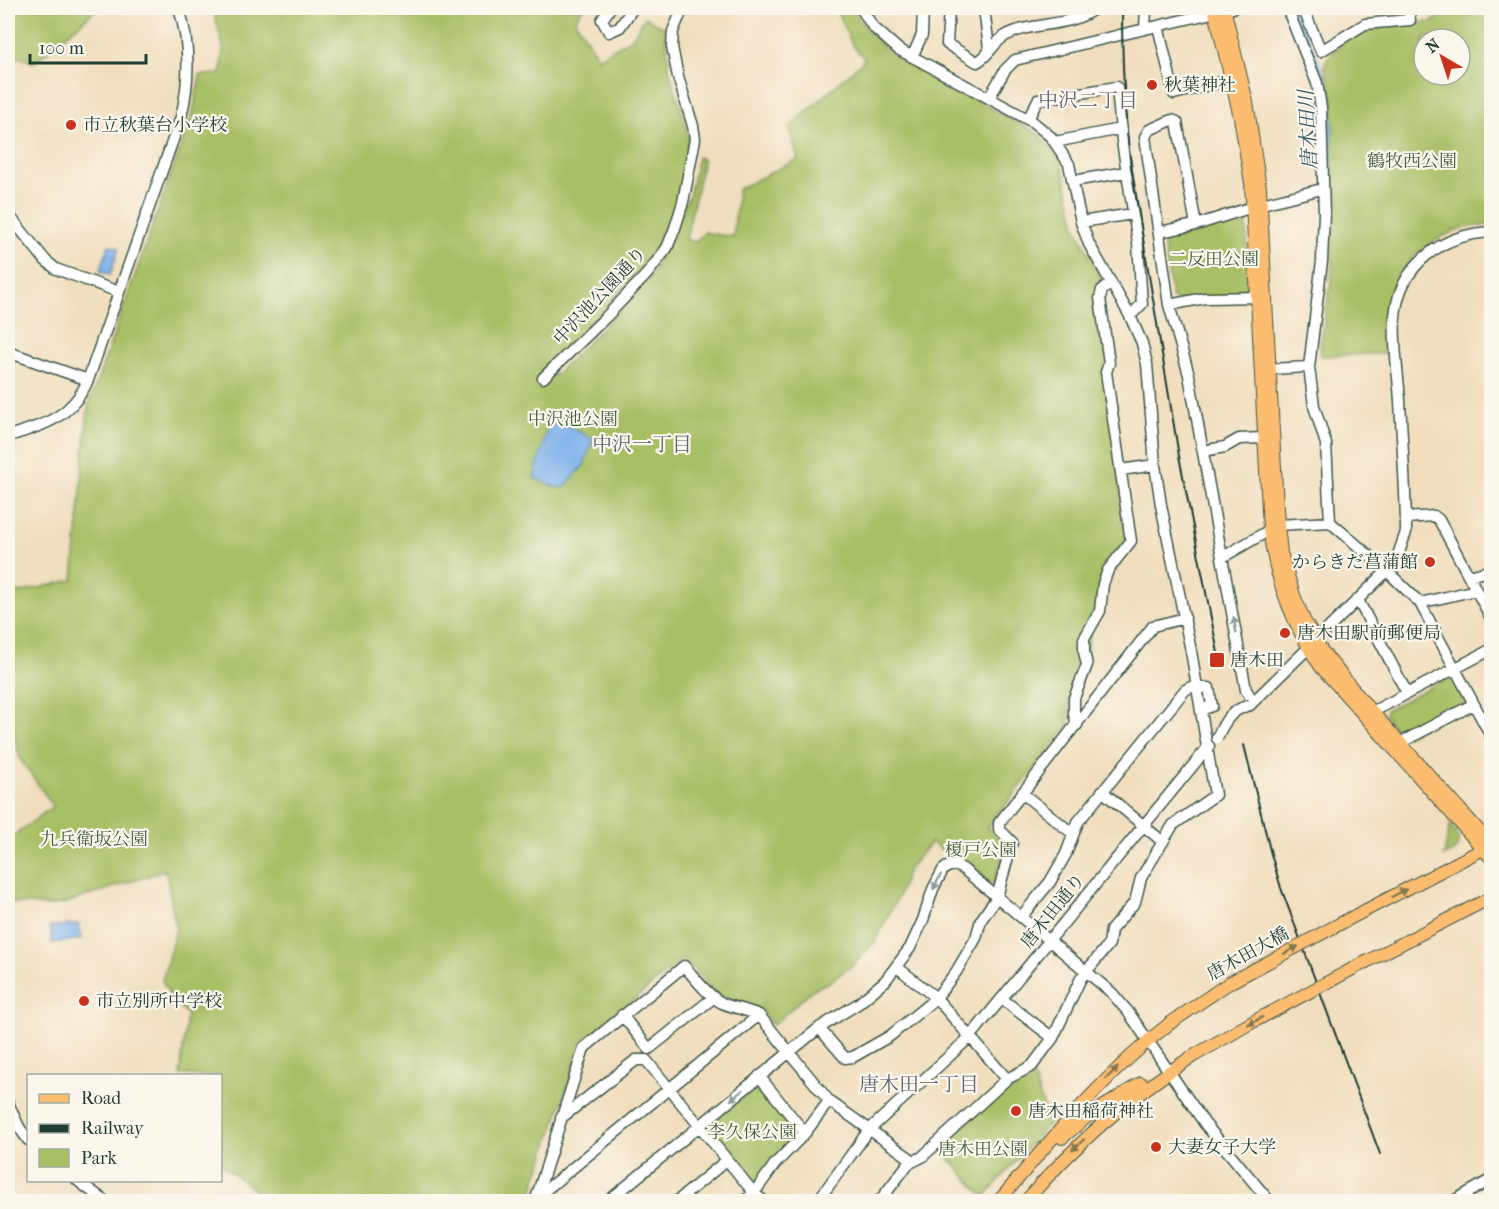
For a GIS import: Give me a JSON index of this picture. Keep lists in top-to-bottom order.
{
  "streets": {
    "main road": ["唐木田大橋"],
    "street": ["中沢池公園通り", "唐木田通り"]
  },
  "districts": ["中沢二丁目", "中沢一丁目", "唐木田一丁目"],
  "water": ["唐木田川"],
  "parks": [
    "鶴牧西公園",
    "二反田公園",
    "中沢池公園",
    "九兵衛坂公園",
    "榎戸公園",
    "李久保公園",
    "唐木田公園"
  ],
  "places": {
    "other": [
      "秋葉神社",
      "市立秋葉台小学校",
      "からきだ菖蒲館",
      "唐木田駅前郵便局",
      "市立別所中学校",
      "唐木田稲荷神社",
      "大妻女子大学"
    ],
    "transit": ["唐木田"]
  },
  "legend": ["Road", "Railway", "Park"],
  "scale_bar": "100 m",
  "north": "top left"
}
